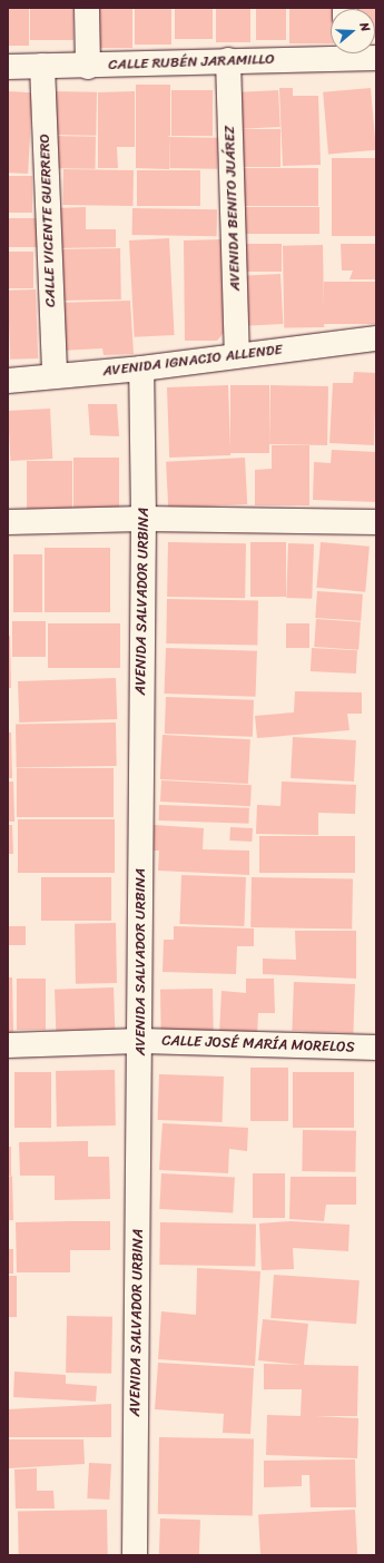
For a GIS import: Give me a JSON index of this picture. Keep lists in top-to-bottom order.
{
  "streets": {
    "street": [
      "CALLE RUBÉN JARAMILLO",
      "AVENIDA BENITO JUÁREZ",
      "CALLE VICENTE GUERRERO",
      "AVENIDA IGNACIO ALLENDE",
      "AVENIDA SALVADOR URBINA",
      "CALLE JOSÉ MARÍA MORELOS"
    ]
  },
  "crossings": [
    ["CALLE RUBÉN JARAMILLO", "AVENIDA BENITO JUÁREZ"],
    ["CALLE RUBÉN JARAMILLO", "CALLE VICENTE GUERRERO"],
    ["AVENIDA BENITO JUÁREZ", "AVENIDA IGNACIO ALLENDE"],
    ["CALLE VICENTE GUERRERO", "AVENIDA IGNACIO ALLENDE"],
    ["AVENIDA IGNACIO ALLENDE", "AVENIDA SALVADOR URBINA"],
    ["AVENIDA SALVADOR URBINA", "CALLE JOSÉ MARÍA MORELOS"]
  ],
  "north": "right"
}
